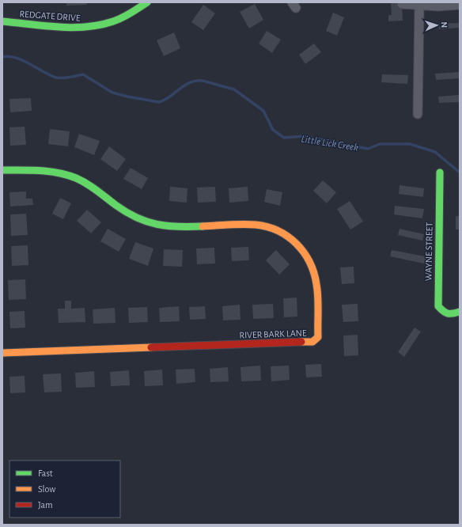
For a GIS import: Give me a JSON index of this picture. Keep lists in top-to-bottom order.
{
  "streets": {
    "street": ["REDGATE DRIVE", "WAYNE STREET", "RIVER BARK LANE"]
  },
  "water": ["Little Lick Creek"],
  "legend": ["Fast", "Slow", "Jam"],
  "north": "right"
}
